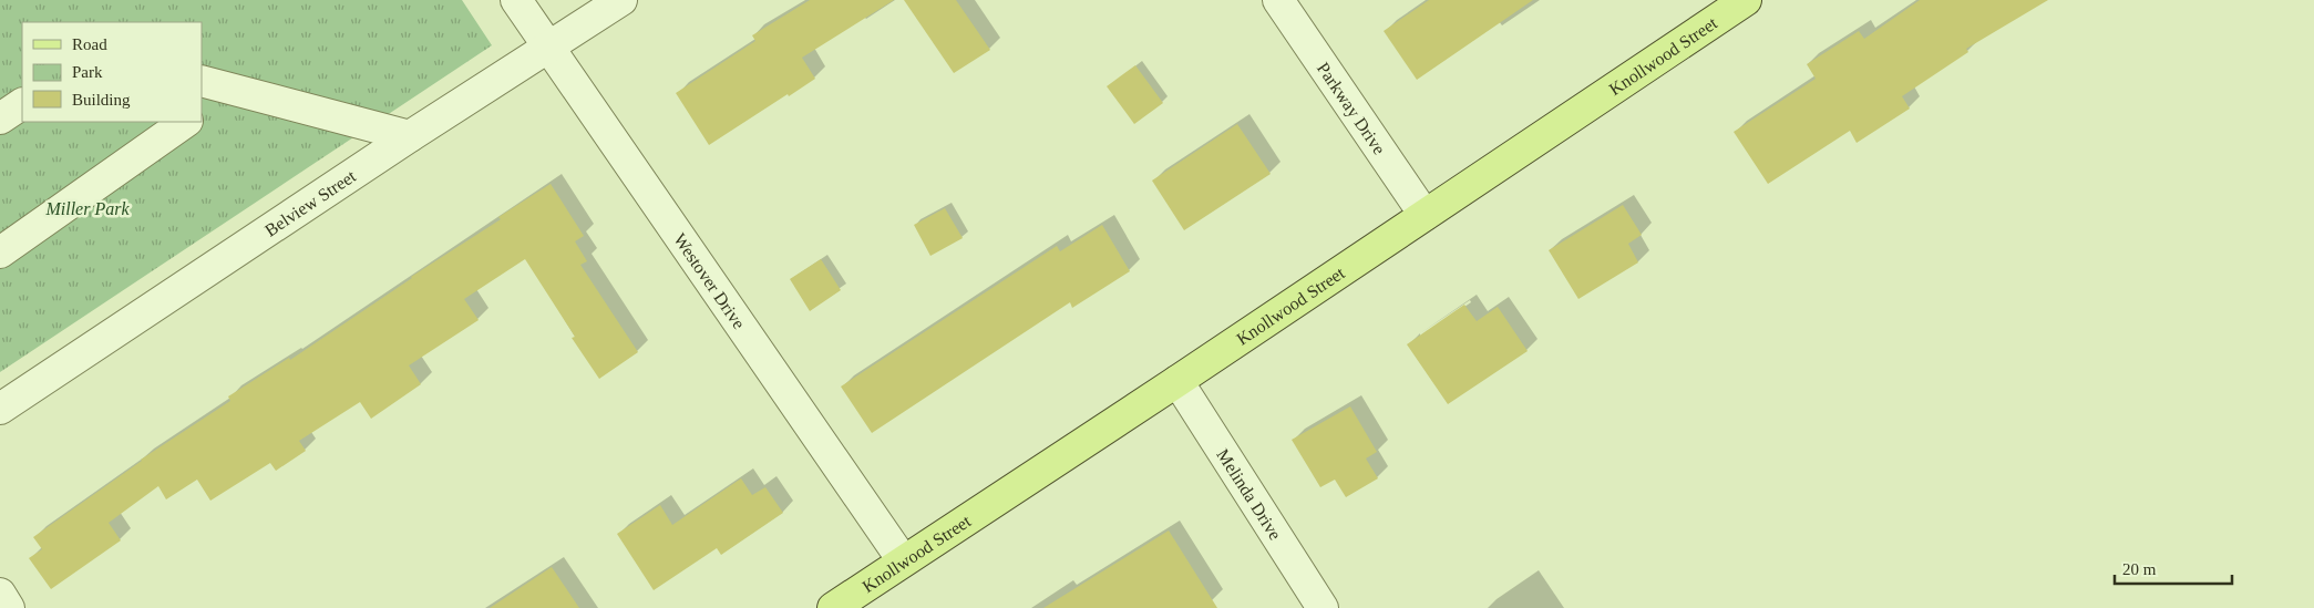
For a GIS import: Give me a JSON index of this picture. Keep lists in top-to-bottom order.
{
  "streets": {
    "main road": ["Knollwood Street"],
    "street": [
      "Parkway Drive",
      "Belview Street",
      "Westover Drive",
      "Melinda Drive"
    ]
  },
  "crossings": [
    ["Knollwood Street", "Parkway Drive"],
    ["Knollwood Street", "Westover Drive"],
    ["Knollwood Street", "Melinda Drive"],
    ["Belview Street", "Westover Drive"]
  ],
  "parks": ["Miller Park"],
  "legend": ["Road", "Park", "Building"],
  "scale_bar": "20 m"
}
